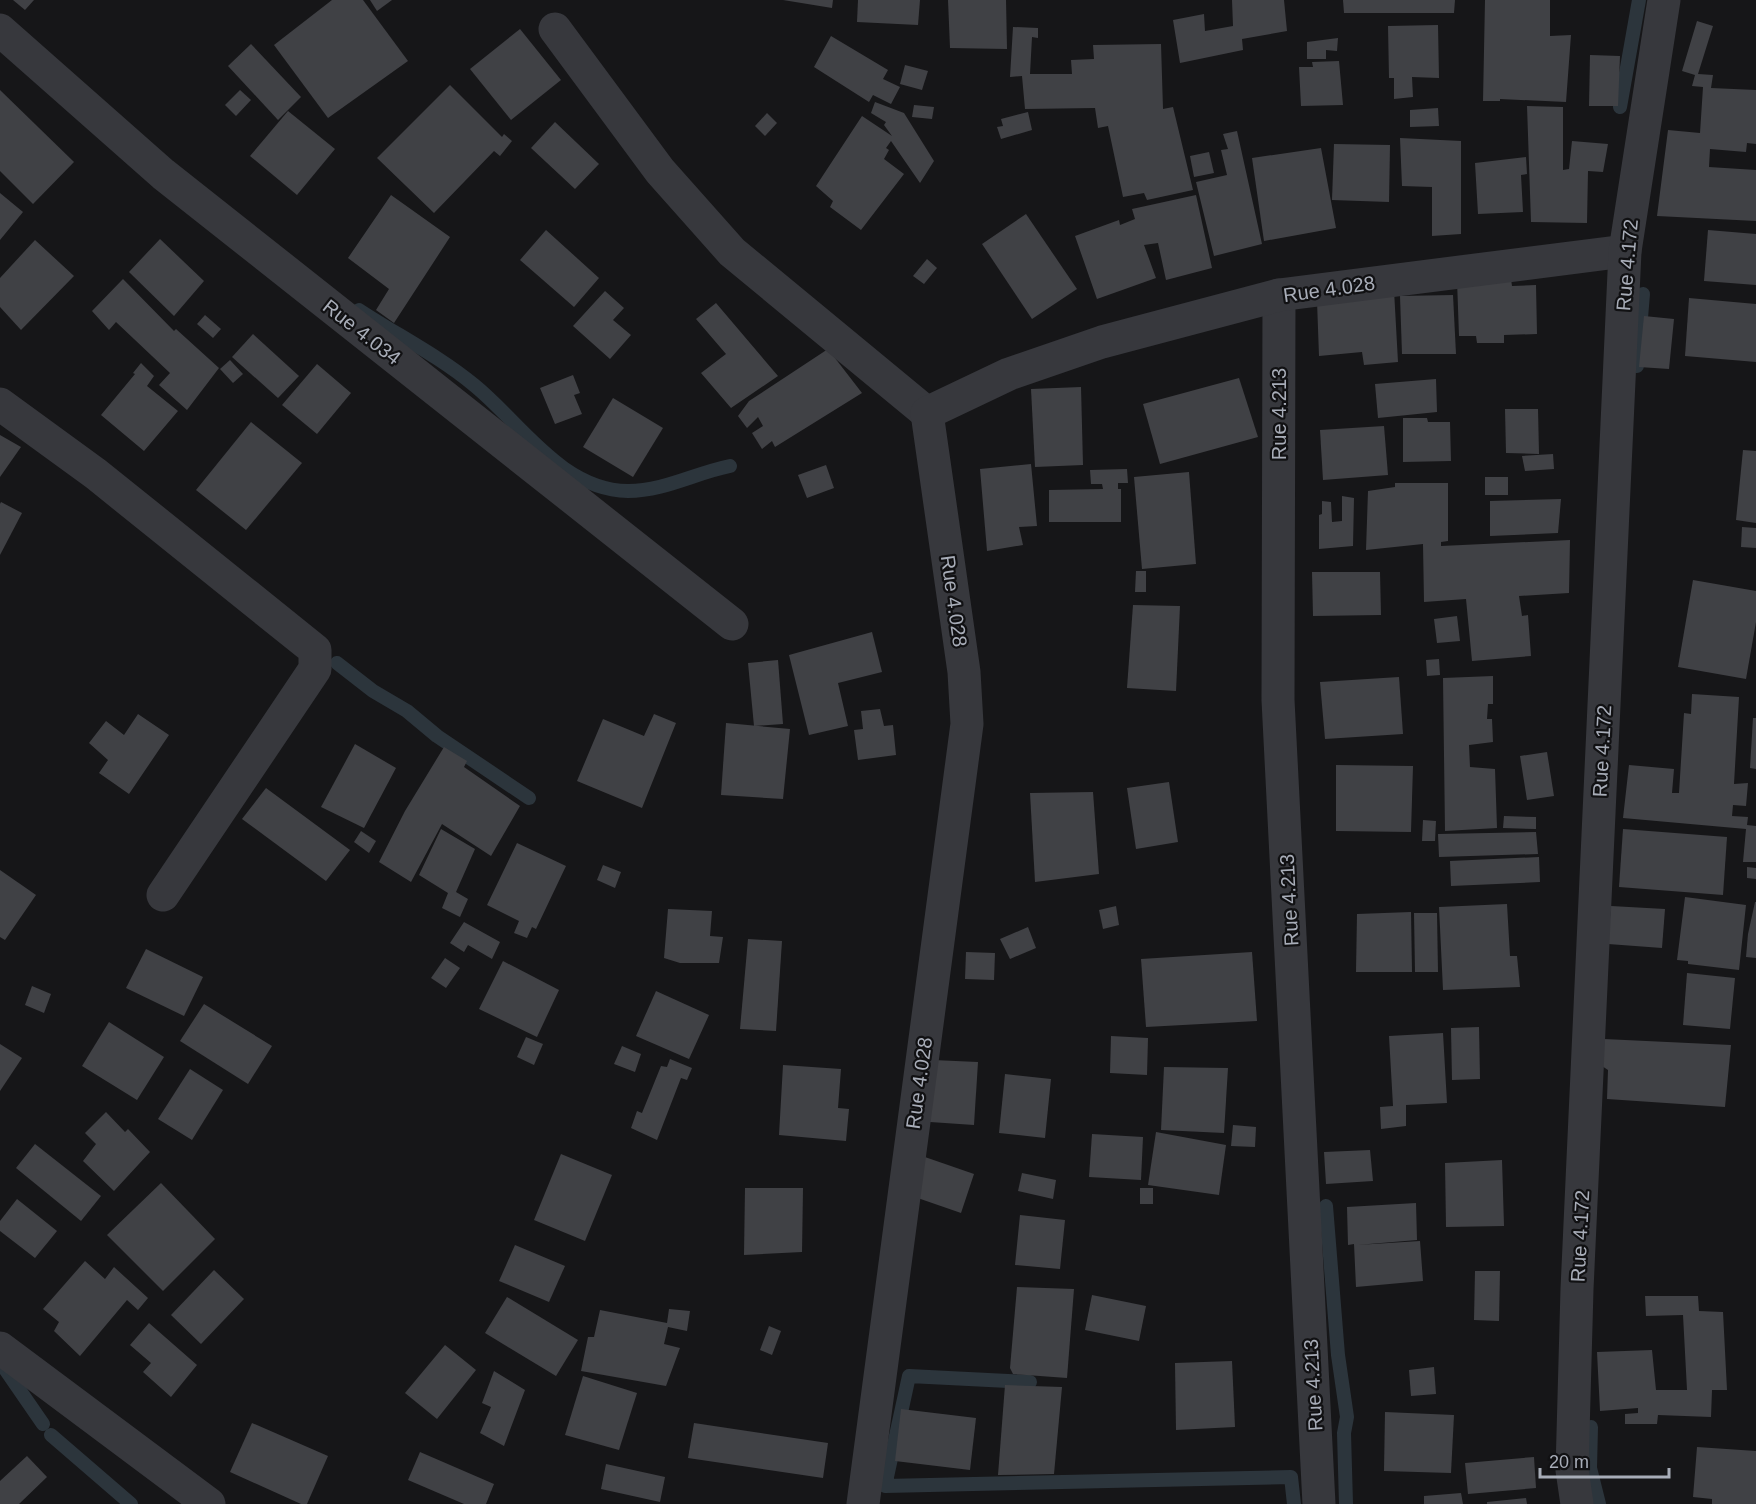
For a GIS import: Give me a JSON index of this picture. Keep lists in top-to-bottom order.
{
  "streets": {
    "street": [
      "Rue 4.172",
      "Rue 4.028",
      "Rue 4.034",
      "Rue 4.213"
    ]
  },
  "crossings": [
    ["Rue 4.172", "Rue 4.028"],
    ["Rue 4.028", "Rue 4.213"]
  ],
  "scale_bar": "20 m"
}
